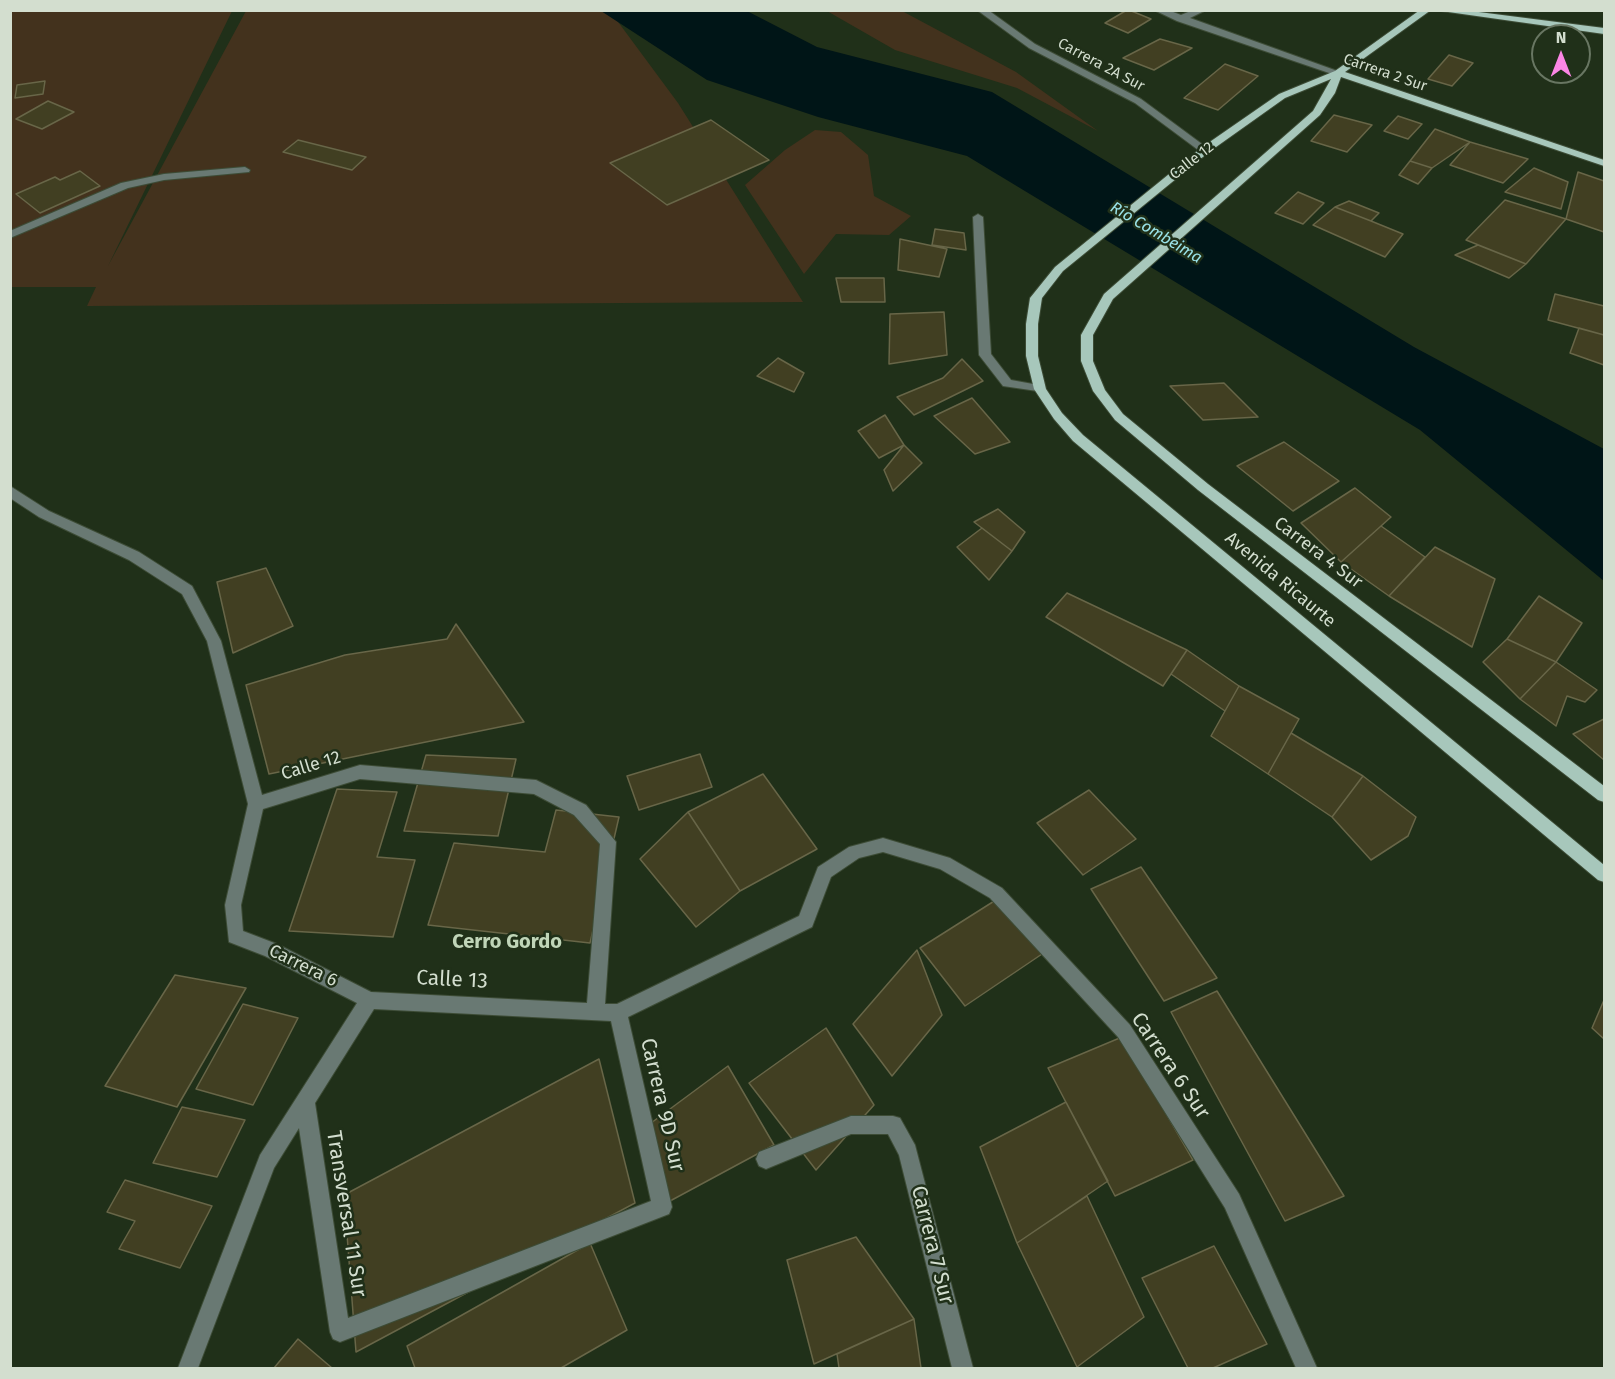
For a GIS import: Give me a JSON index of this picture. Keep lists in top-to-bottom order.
{
  "streets": {
    "main road": [
      "Carrera 2 Sur",
      "Calle 12",
      "Carrera 4 Sur",
      "Avenida Ricaurte"
    ],
    "street": [
      "Carrera 2A Sur",
      "Carrera 6",
      "Calle 13",
      "Carrera 6 Sur",
      "Carrera 9D Sur",
      "Transversal 11 Sur",
      "Carrera 7 Sur"
    ]
  },
  "crossings": [
    ["Carrera 2A Sur", "Calle 12"],
    ["Carrera 2 Sur", "Calle 12"],
    ["Calle 12", "Carrera 4 Sur"],
    ["Calle 12", "Avenida Ricaurte"],
    ["Calle 12", "Carrera 6"],
    ["Calle 12", "Calle 13"],
    ["Carrera 6", "Calle 13"],
    ["Calle 13", "Carrera 6 Sur"],
    ["Calle 13", "Carrera 9D Sur"],
    ["Carrera 9D Sur", "Transversal 11 Sur"]
  ],
  "districts": ["Cerro Gordo"],
  "water": ["Río Combeima"],
  "north": "top"
}
